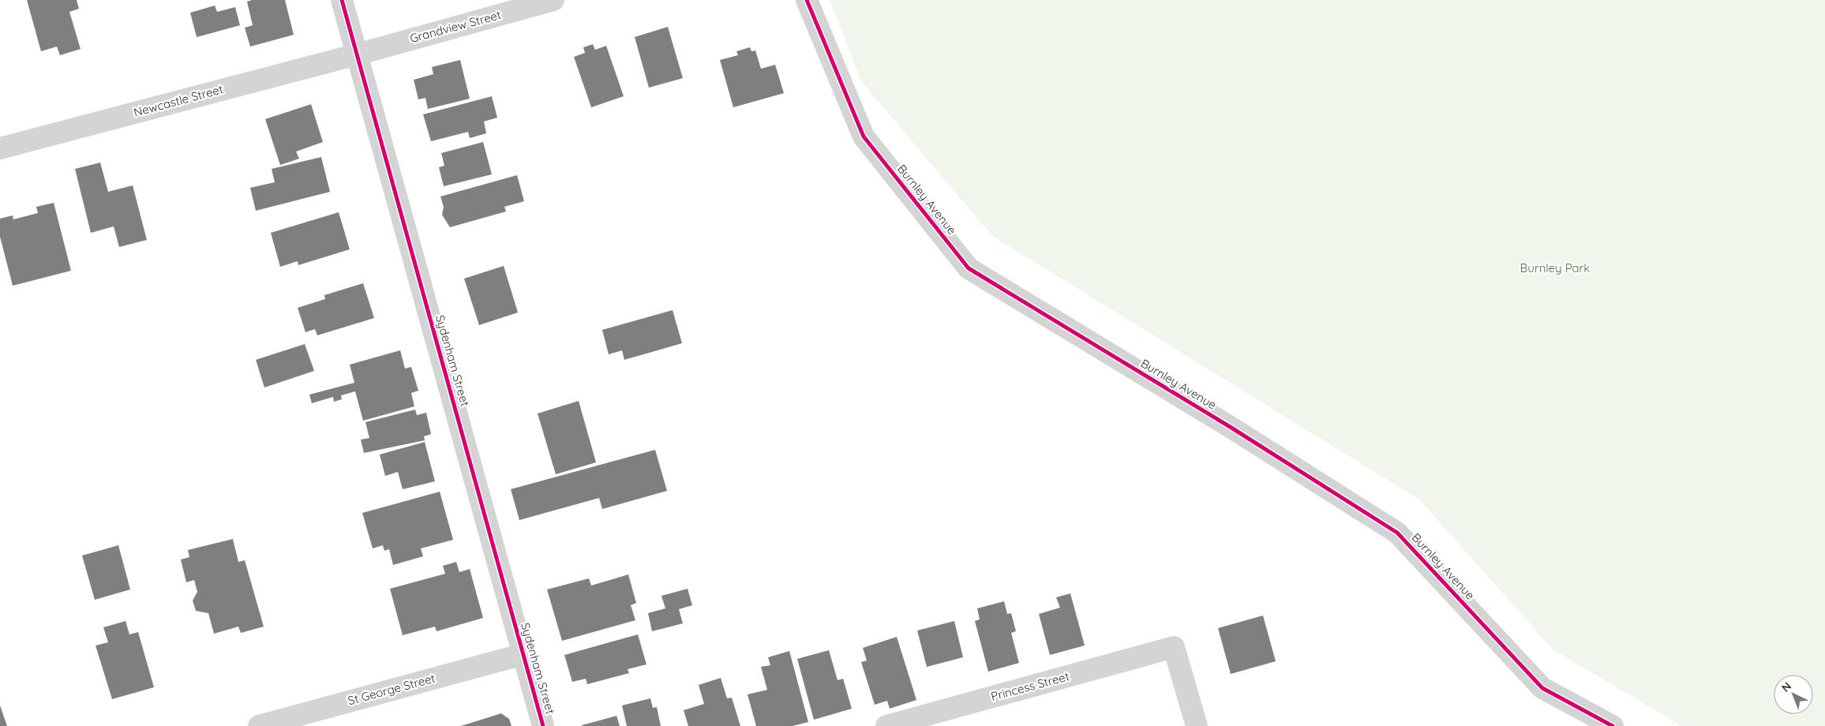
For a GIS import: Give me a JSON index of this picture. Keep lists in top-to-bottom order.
{
  "streets": {
    "street": [
      "Grandview Street",
      "Newcastle Street",
      "Burnley Avenue",
      "Sydenham Street",
      "Princess Street",
      "St George Street"
    ]
  },
  "crossings": [
    ["Grandview Street", "Newcastle Street"],
    ["Grandview Street", "Sydenham Street"],
    ["Newcastle Street", "Sydenham Street"],
    ["Sydenham Street", "St George Street"]
  ],
  "parks": ["Burnley Park"],
  "north": "top left"
}
